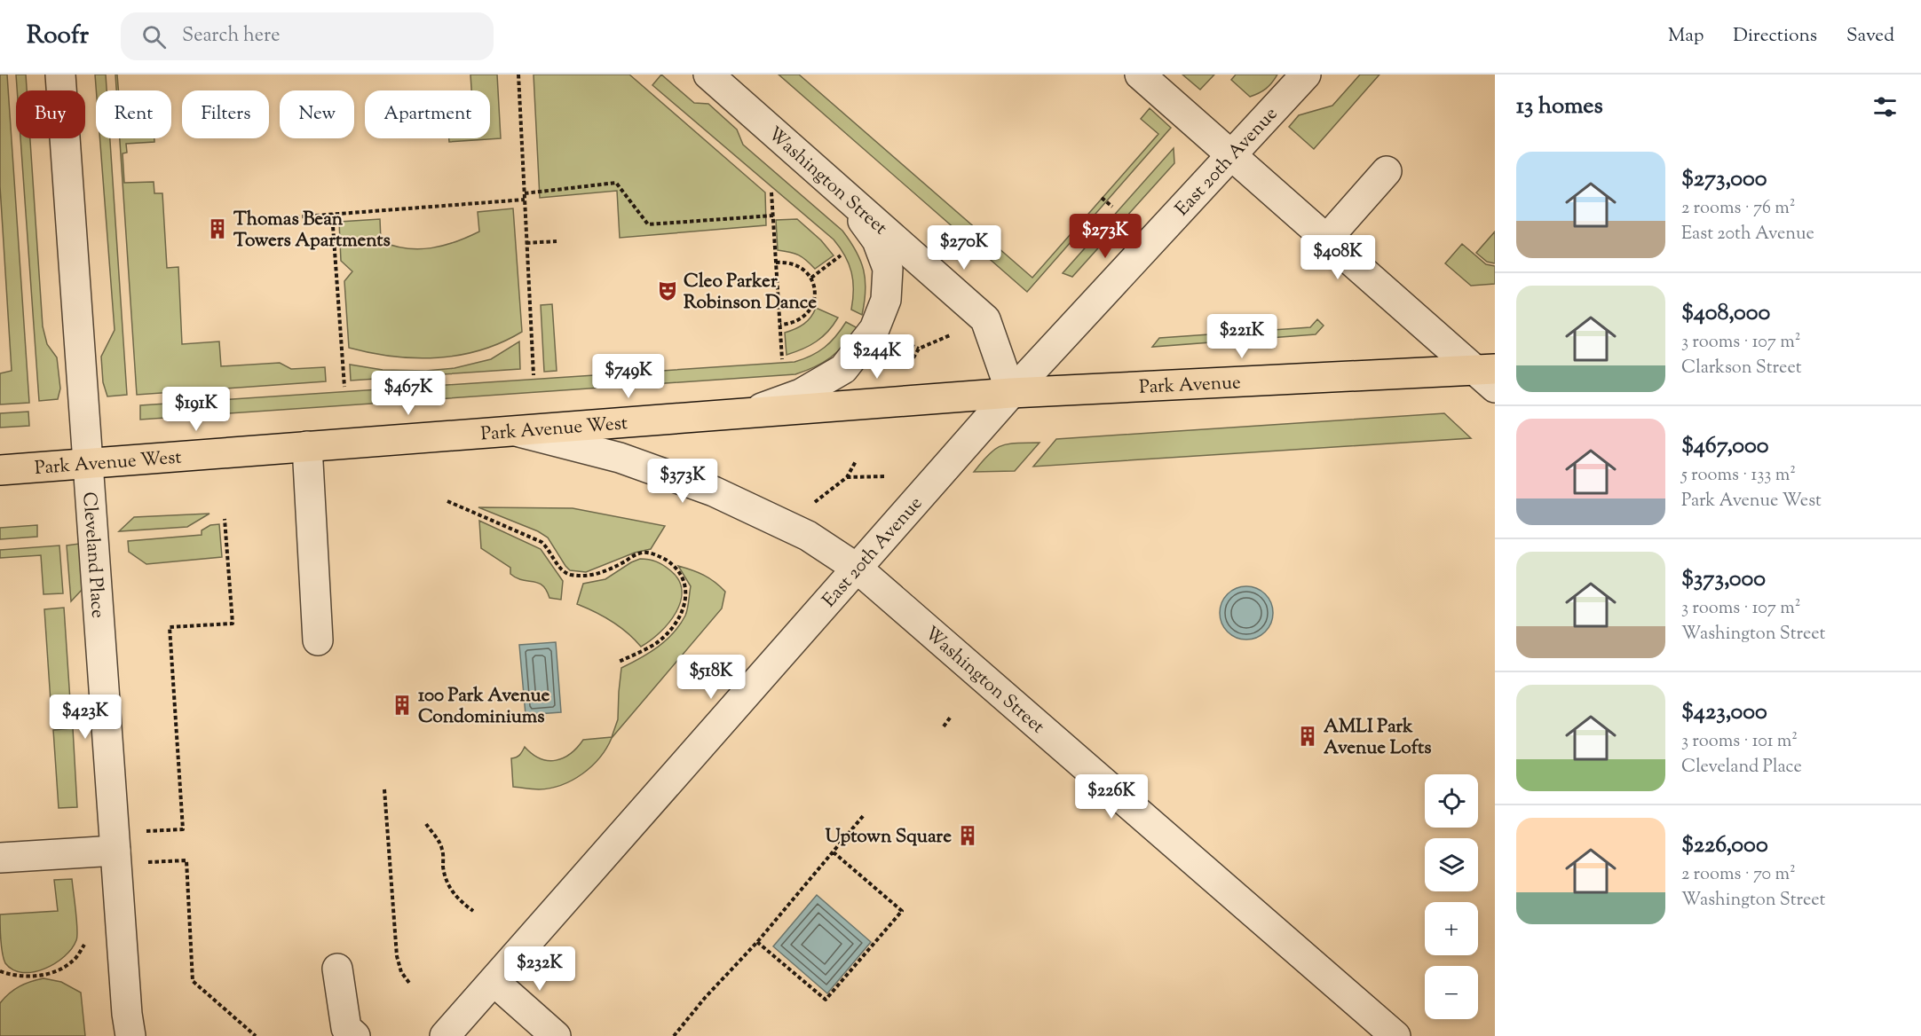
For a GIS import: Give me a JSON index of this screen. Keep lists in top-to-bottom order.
{
  "streets": {
    "main road": ["Park Avenue", "Park Avenue West"],
    "street": ["East 20th Avenue", "Washington Street", "Cleveland Place"]
  },
  "crossings": [
    ["East 20th Avenue", "Washington Street"],
    ["East 20th Avenue", "Park Avenue"],
    ["East 20th Avenue", "Park Avenue West"],
    ["Washington Street", "Park Avenue"],
    ["Washington Street", "Park Avenue West"],
    ["Park Avenue", "Park Avenue West"],
    ["Park Avenue West", "Cleveland Place"]
  ],
  "places": {
    "building": [
      "Thomas Bean Towers Apartments",
      "100 Park Avenue Condominiums",
      "AMLI Park Avenue Lofts",
      "Uptown Square"
    ],
    "theatre": ["Cleo Parker Robinson Dance"]
  },
  "page": {
    "header": "Roofr",
    "search": "Search here",
    "nav": ["Map", "Directions", "Saved"],
    "heading": "13 homes",
    "chip": [
      "Buy",
      "Rent",
      "Filters",
      "New",
      "Apartment"
    ],
    "list": [
      {
        "name": "$273,000",
        "note": "2 rooms · 76 m² · East 20th Avenue"
      },
      {
        "name": "$408,000",
        "note": "3 rooms · 107 m² · Clarkson Street"
      },
      {
        "name": "$467,000",
        "note": "5 rooms · 133 m² · Park Avenue West"
      },
      {
        "name": "$373,000",
        "note": "3 rooms · 107 m² · Washington Street"
      },
      {
        "name": "$423,000",
        "note": "3 rooms · 101 m² · Cleveland Place"
      },
      {
        "name": "$226,000",
        "note": "2 rooms · 70 m² · Washington Street"
      }
    ],
    "price": [
      "$273K",
      "$270K",
      "$408K",
      "$221K",
      "$244K",
      "$749K",
      "$467K",
      "$191K",
      "$373K",
      "$518K",
      "$423K",
      "$226K",
      "$232K"
    ],
    "map_buttons": ["+", "−"]
  }
}
